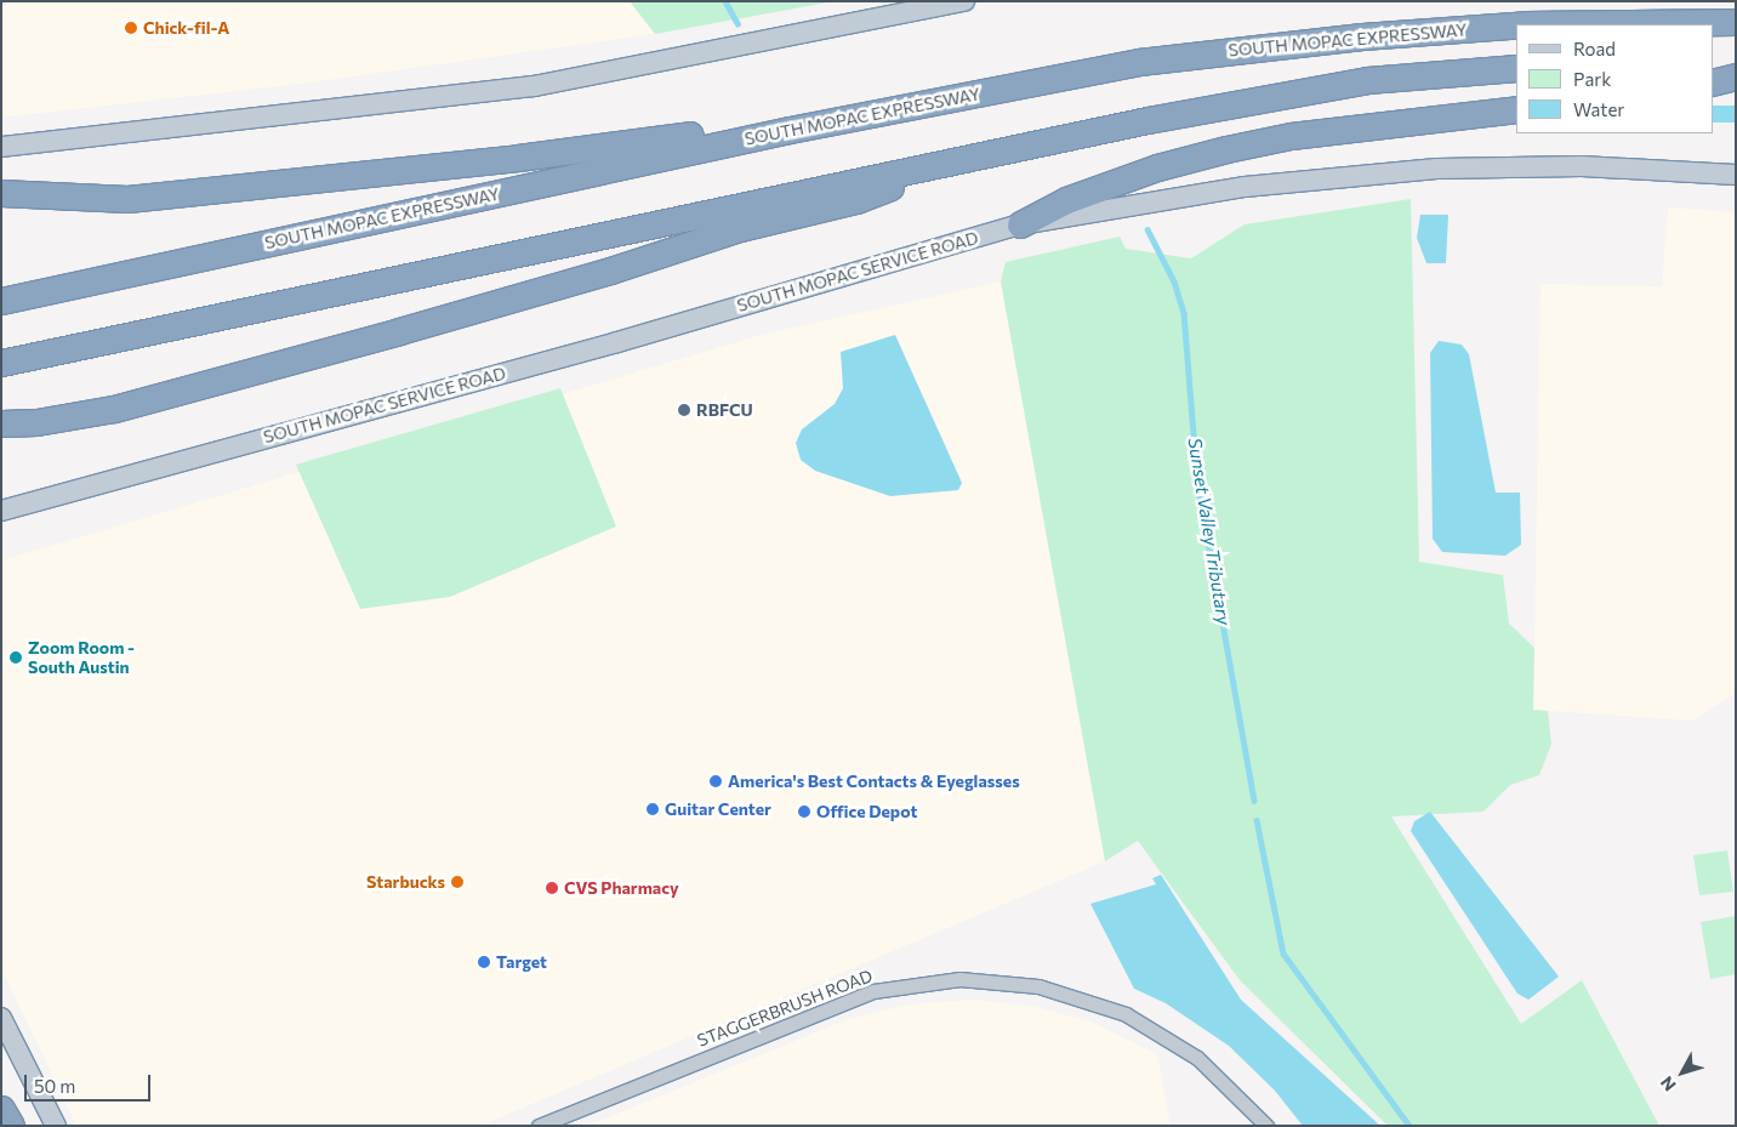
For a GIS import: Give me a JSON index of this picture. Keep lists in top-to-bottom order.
{
  "streets": {
    "highway": ["SOUTH MOPAC EXPRESSWAY"],
    "main road": ["SOUTH MOPAC SERVICE ROAD"],
    "street": ["STAGGERBRUSH ROAD"]
  },
  "water": ["Sunset Valley Tributary"],
  "places": [
    "Chick-fil-A",
    "RBFCU",
    "Zoom Room - South Austin",
    "America's Best Contacts & Eyeglasses",
    "Guitar Center",
    "Office Depot",
    "Starbucks",
    "CVS Pharmacy",
    "Target"
  ],
  "legend": ["Road", "Park", "Water"],
  "scale_bar": "50 m",
  "north": "bottom left"
}
